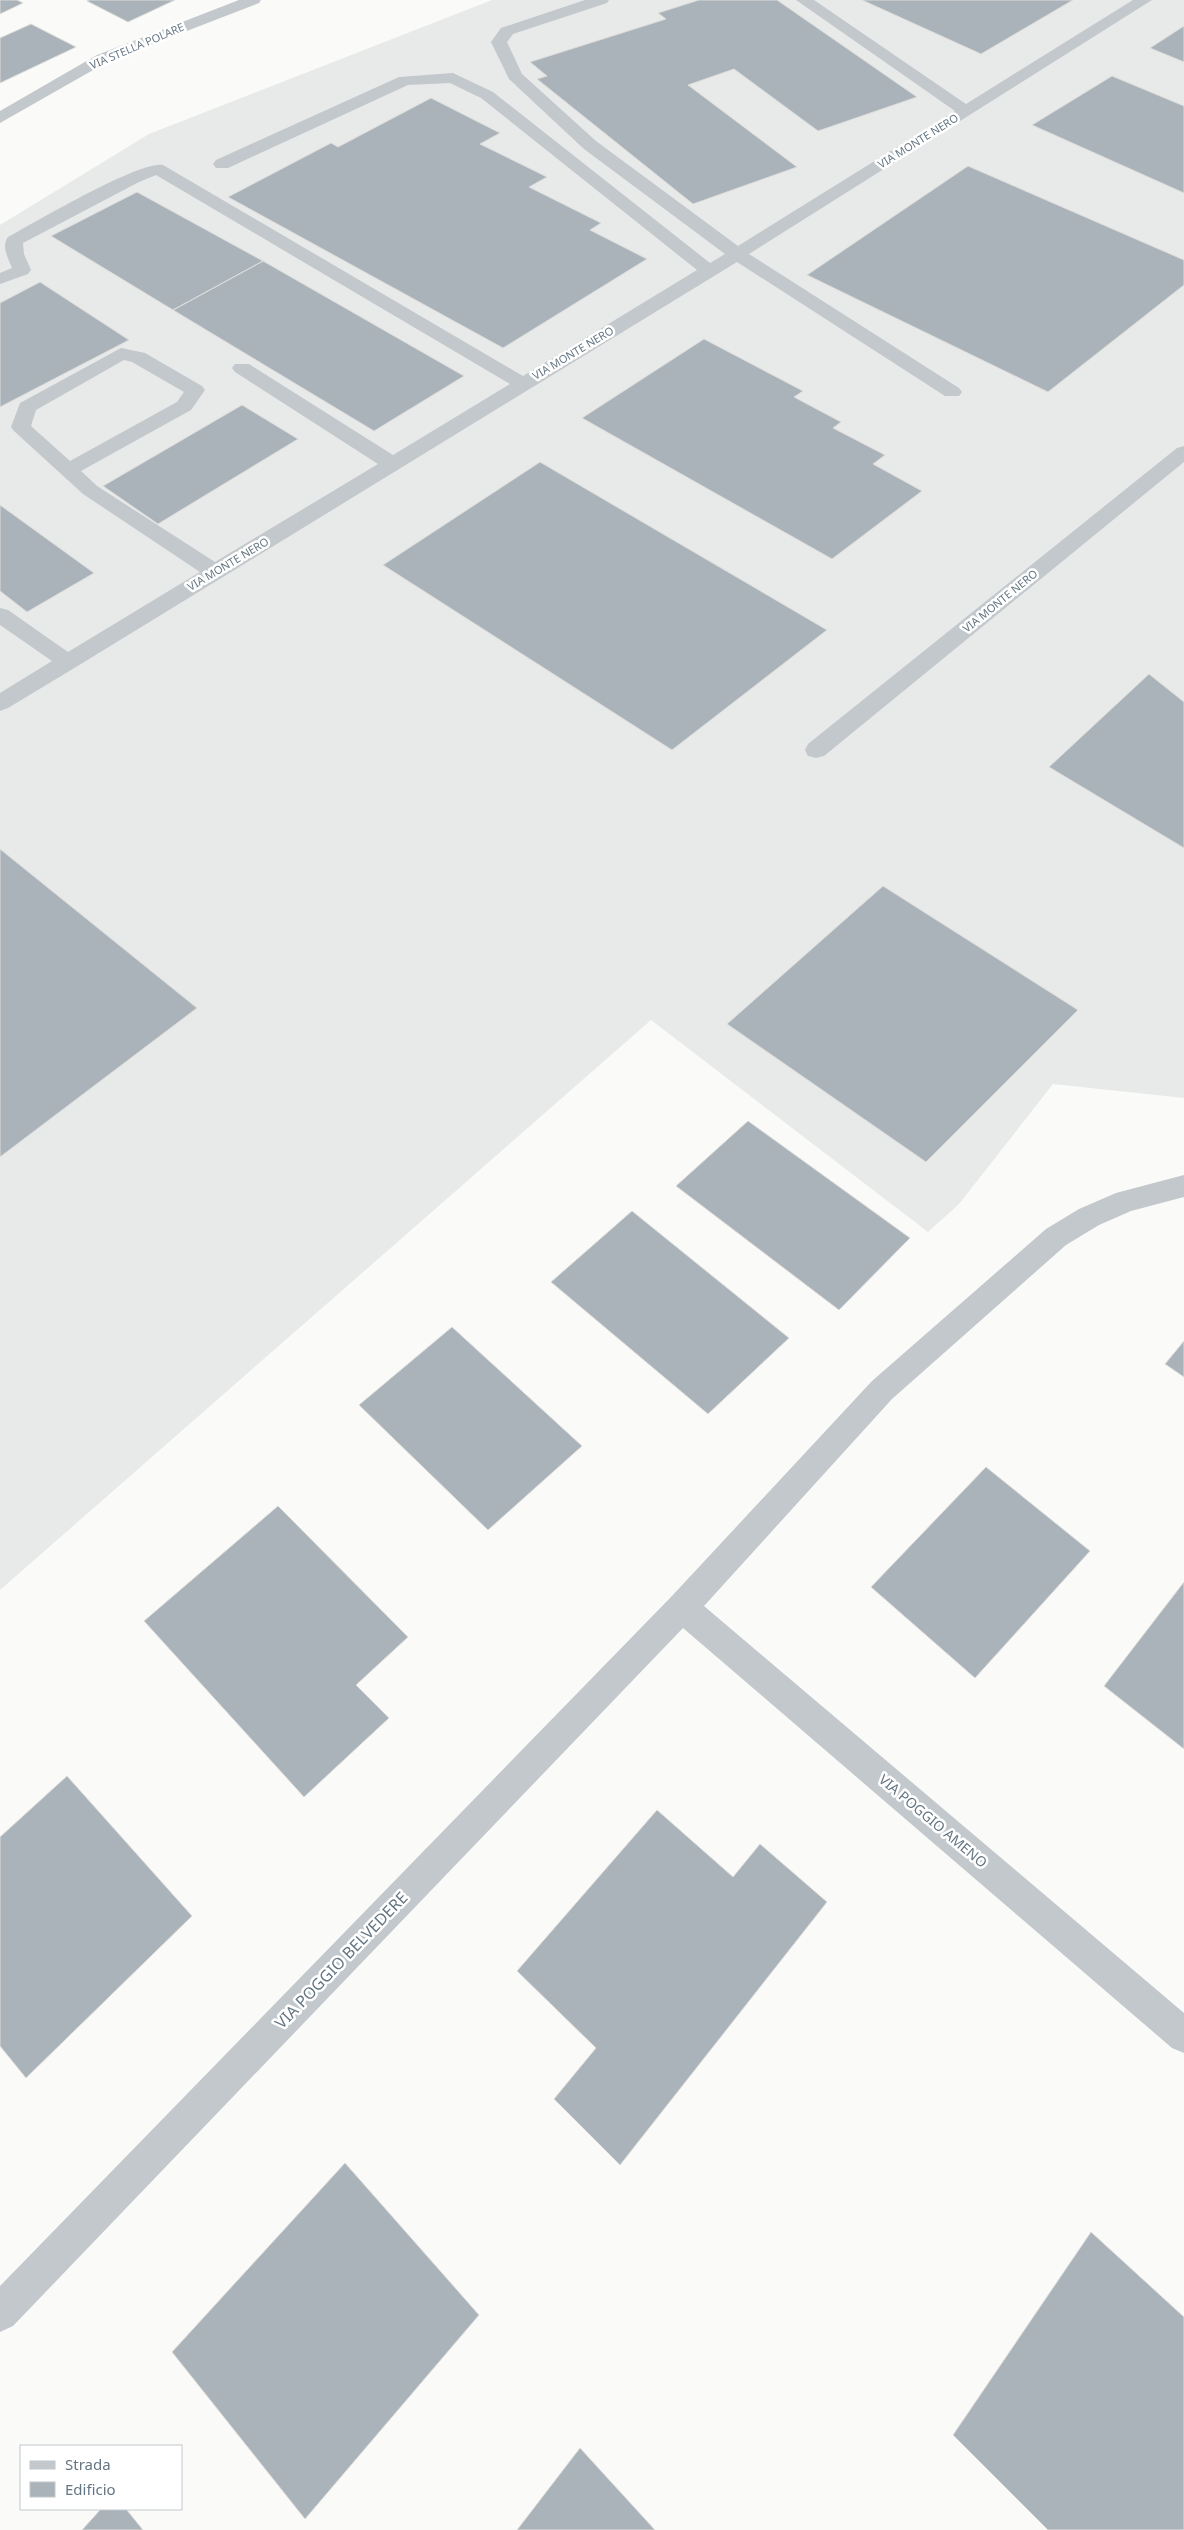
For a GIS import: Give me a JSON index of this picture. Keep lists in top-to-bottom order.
{
  "streets": {
    "street": [
      "VIA STELLA POLARE",
      "VIA MONTE NERO",
      "VIA POGGIO AMENO",
      "VIA POGGIO BELVEDERE"
    ]
  },
  "crossings": [
    ["VIA POGGIO AMENO", "VIA POGGIO BELVEDERE"]
  ],
  "legend": ["Strada", "Edificio"]
}
